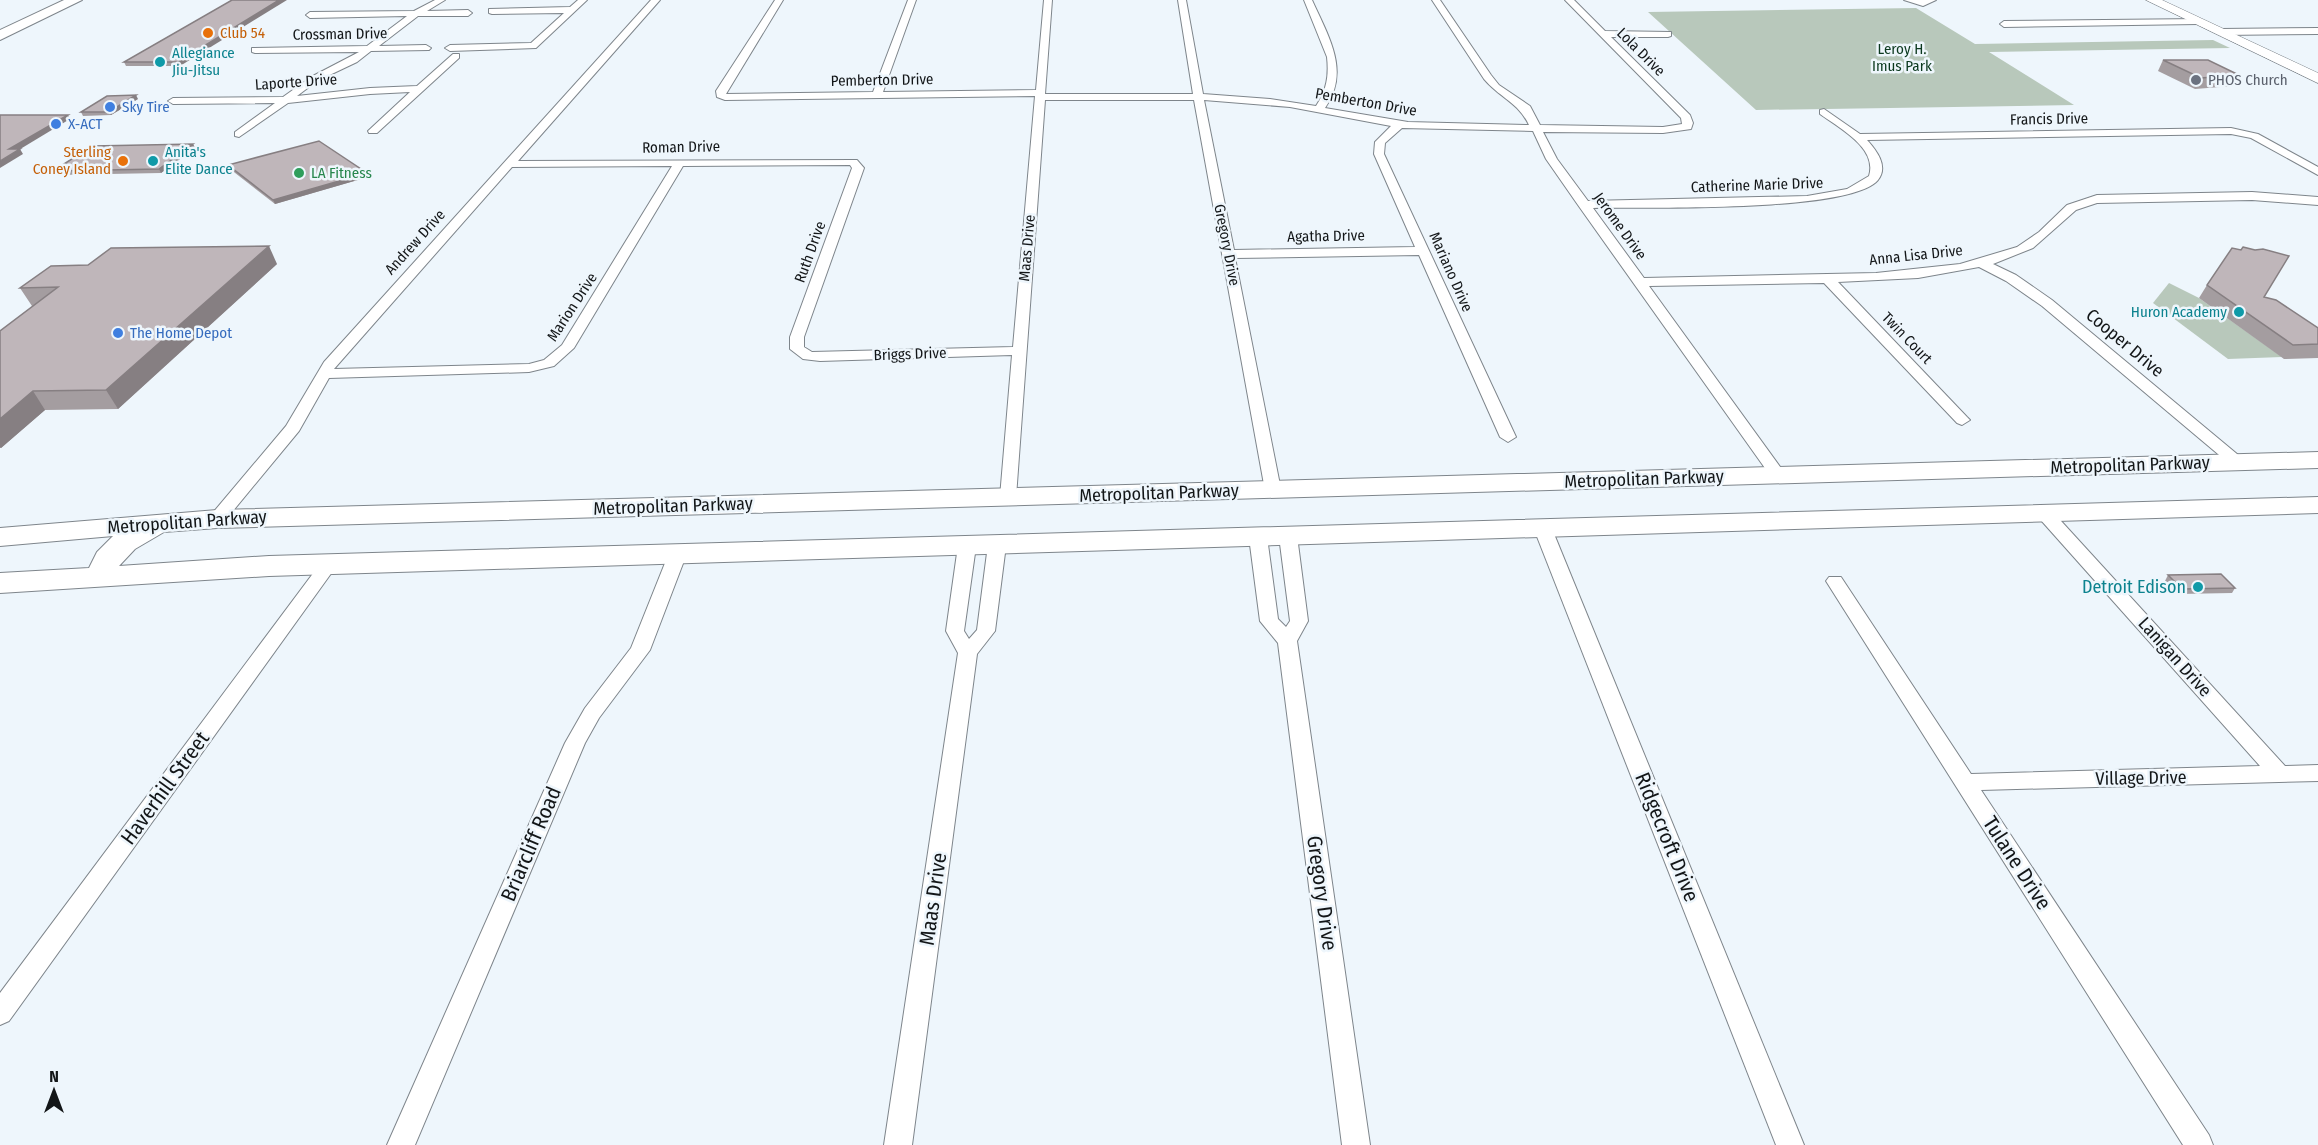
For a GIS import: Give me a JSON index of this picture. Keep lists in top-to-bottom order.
{
  "streets": {
    "main road": ["Metropolitan Parkway"],
    "street": [
      "Crossman Drive",
      "Lola Drive",
      "Pemberton Drive",
      "Laporte Drive",
      "Francis Drive",
      "Roman Drive",
      "Catherine Marie Drive",
      "Jerome Drive",
      "Agatha Drive",
      "Andrew Drive",
      "Gregory Drive",
      "Maas Drive",
      "Ruth Drive",
      "Anna Lisa Drive",
      "Mariano Drive",
      "Marion Drive",
      "Twin Court",
      "Cooper Drive",
      "Briggs Drive",
      "Lanigan Drive",
      "Village Drive",
      "Haverhill Street",
      "Ridgecroft Drive",
      "Briarcliff Road",
      "Tulane Drive"
    ]
  },
  "crossings": [
    ["Lola Drive", "Pemberton Drive"],
    ["Pemberton Drive", "Jerome Drive"],
    ["Pemberton Drive", "Gregory Drive"],
    ["Pemberton Drive", "Maas Drive"],
    ["Pemberton Drive", "Mariano Drive"],
    ["Francis Drive", "Catherine Marie Drive"],
    ["Roman Drive", "Andrew Drive"],
    ["Roman Drive", "Ruth Drive"],
    ["Roman Drive", "Marion Drive"],
    ["Catherine Marie Drive", "Jerome Drive"],
    ["Jerome Drive", "Anna Lisa Drive"],
    ["Jerome Drive", "Metropolitan Parkway"],
    ["Agatha Drive", "Gregory Drive"],
    ["Agatha Drive", "Mariano Drive"],
    ["Andrew Drive", "Marion Drive"],
    ["Andrew Drive", "Metropolitan Parkway"],
    ["Gregory Drive", "Metropolitan Parkway"],
    ["Maas Drive", "Briggs Drive"],
    ["Maas Drive", "Metropolitan Parkway"],
    ["Ruth Drive", "Briggs Drive"],
    ["Anna Lisa Drive", "Twin Court"],
    ["Anna Lisa Drive", "Cooper Drive"],
    ["Cooper Drive", "Metropolitan Parkway"],
    ["Lanigan Drive", "Village Drive"],
    ["Village Drive", "Tulane Drive"]
  ],
  "parks": ["Leroy H. Imus Park"],
  "places": [
    "Club 54",
    "Allegiance Jiu-Jitsu",
    "PHOS Church",
    "Sky Tire",
    "X-ACT",
    "Sterling Coney Island",
    "Anita's Elite Dance",
    "LA Fitness",
    "Huron Academy",
    "The Home Depot",
    "Detroit Edison"
  ],
  "north": "top"
}
